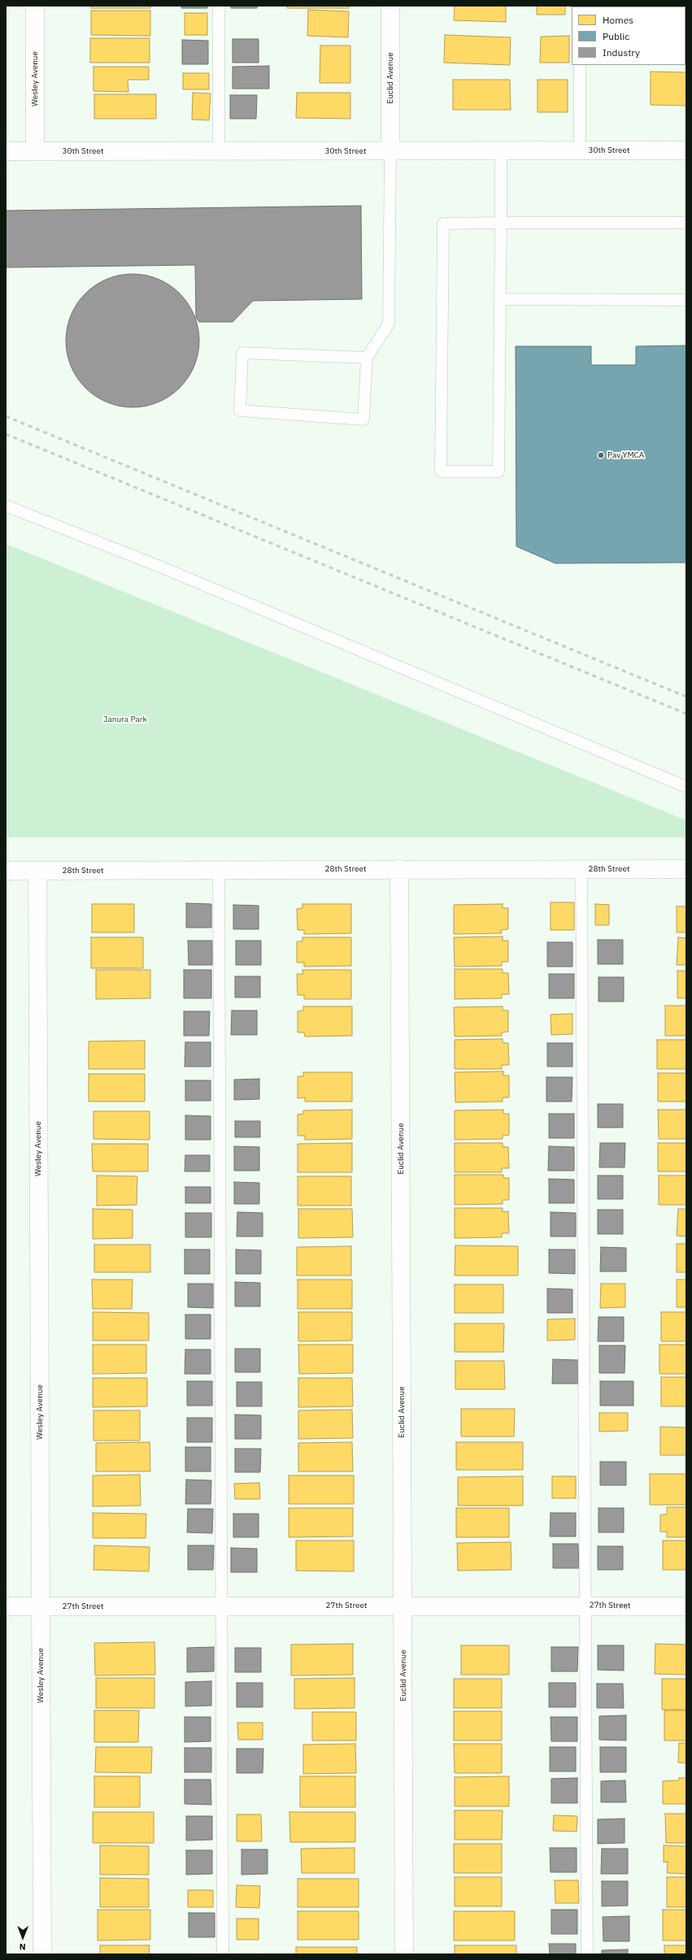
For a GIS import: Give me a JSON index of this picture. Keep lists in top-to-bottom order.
{
  "streets": {
    "street": [
      "Euclid Avenue",
      "Wesley Avenue",
      "30th Street",
      "28th Street",
      "27th Street"
    ]
  },
  "crossings": [
    ["Euclid Avenue", "30th Street"],
    ["Euclid Avenue", "28th Street"],
    ["Euclid Avenue", "27th Street"],
    ["Wesley Avenue", "30th Street"],
    ["Wesley Avenue", "28th Street"],
    ["Wesley Avenue", "27th Street"]
  ],
  "parks": ["Janura Park"],
  "places": ["Pav YMCA"],
  "legend": ["Homes", "Public", "Industry"],
  "north": "bottom"
}
